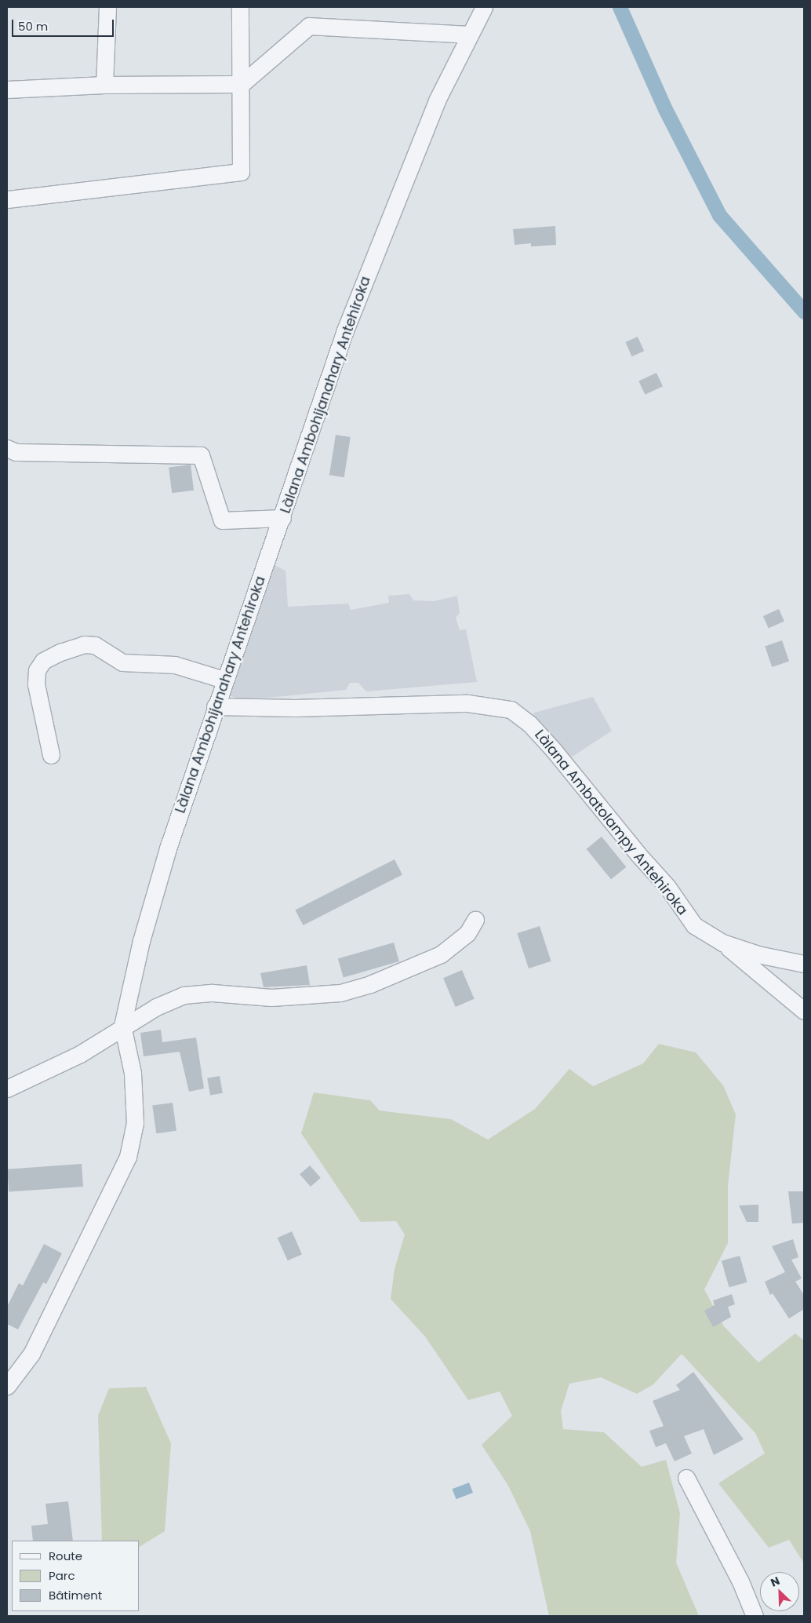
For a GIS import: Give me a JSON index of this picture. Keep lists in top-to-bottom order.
{
  "streets": {
    "street": ["Làlana Ambohijanahary Antehiroka", "Làlana Ambatolampy Antehiroka"]
  },
  "crossings": [
    ["Làlana Ambohijanahary Antehiroka", "Làlana Ambatolampy Antehiroka"]
  ],
  "legend": ["Route", "Parc", "Bâtiment"],
  "scale_bar": "50 m",
  "north": "top left"
}
